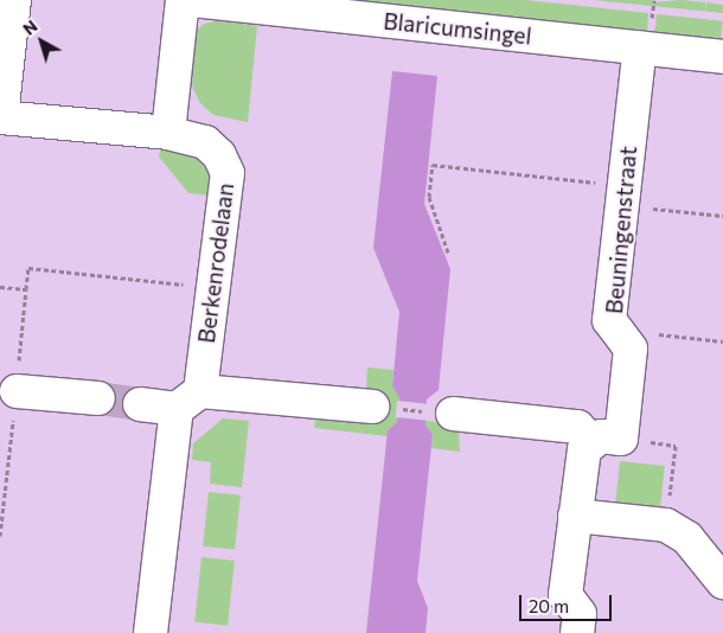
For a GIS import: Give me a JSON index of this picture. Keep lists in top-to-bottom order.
{
  "streets": {
    "street": ["Blaricumsingel", "Beuningenstraat", "Berkenrodelaan"]
  },
  "crossings": [
    ["Blaricumsingel", "Beuningenstraat"]
  ],
  "scale_bar": "20 m",
  "north": "top left"
}
